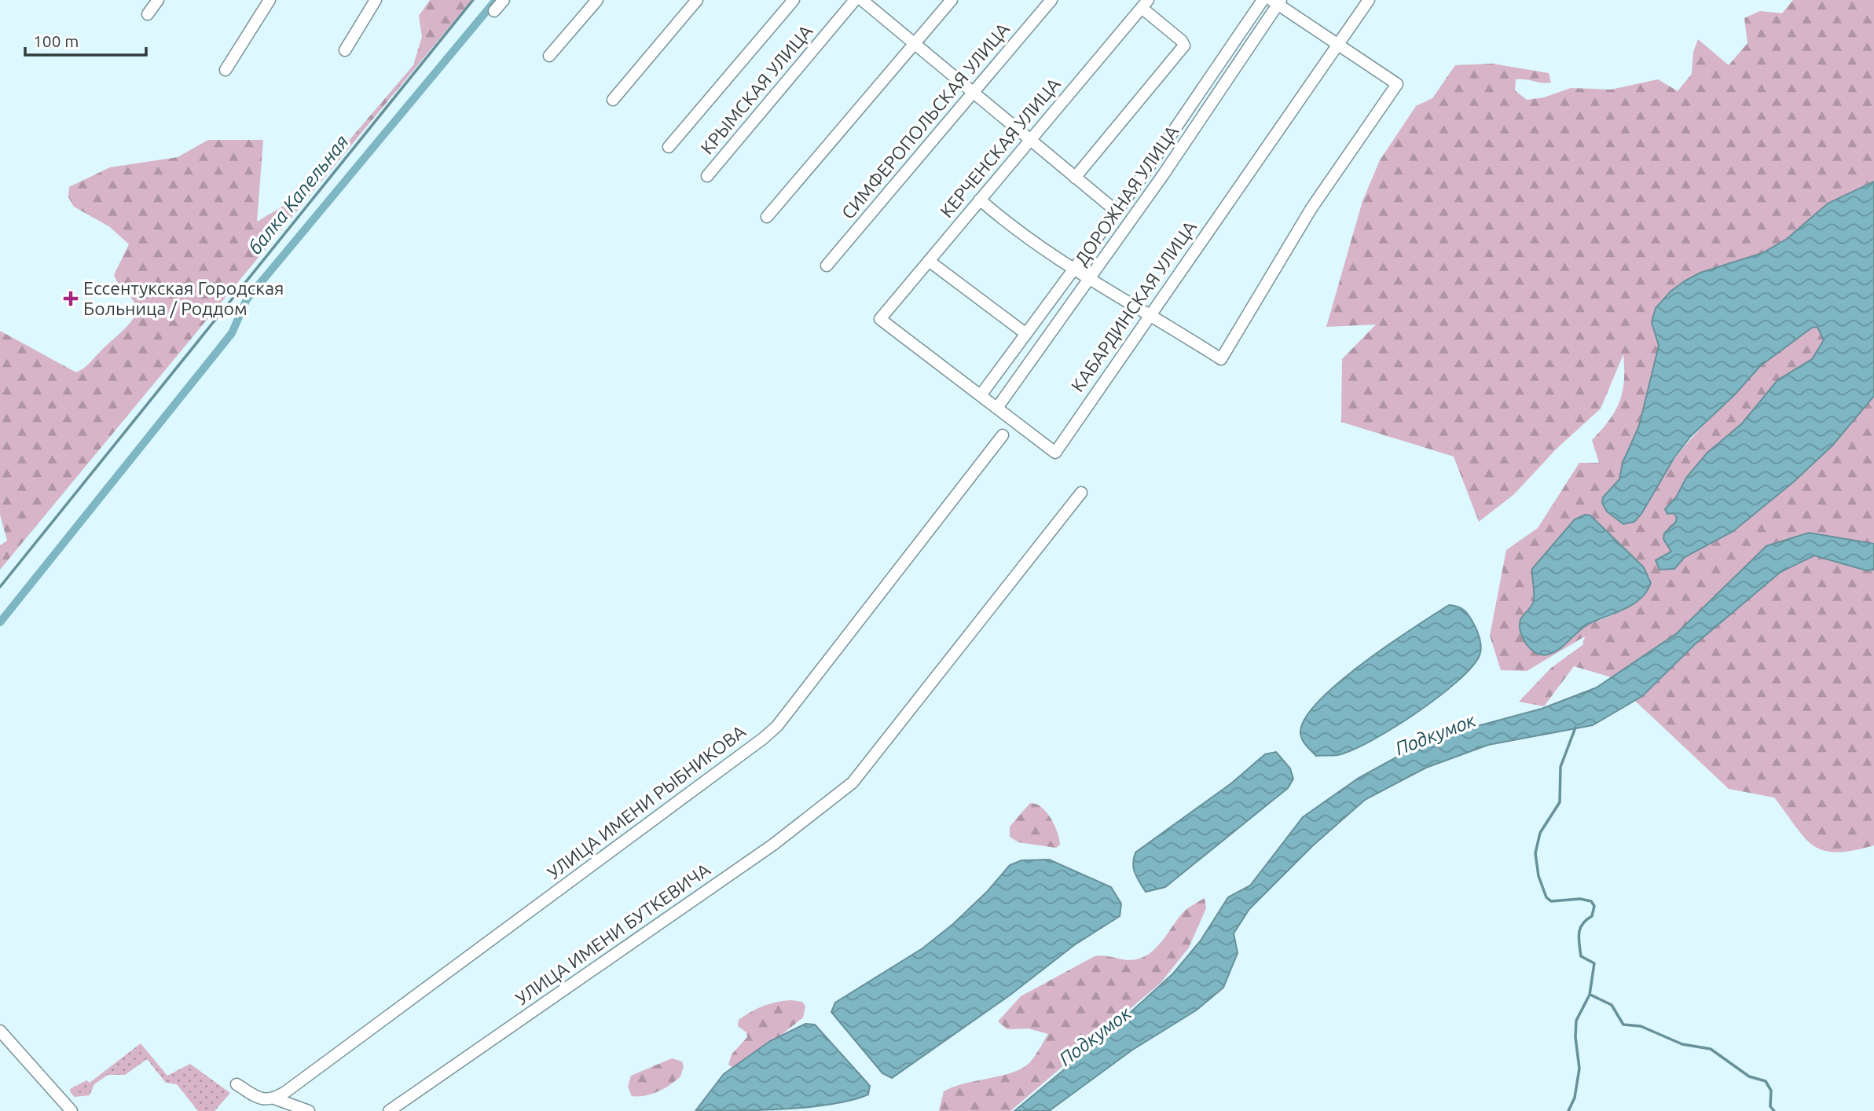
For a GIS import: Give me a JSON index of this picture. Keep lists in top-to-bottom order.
{
  "streets": {
    "street": [
      "КРЫМСКАЯ УЛИЦА",
      "СИМФЕРОПОЛЬСКАЯ УЛИЦА",
      "КЕРЧЕНСКАЯ УЛИЦА",
      "ДОРОЖНАЯ УЛИЦА",
      "КАБАРДИНСКАЯ УЛИЦА",
      "УЛИЦА ИМЕНИ РЫБНИКОВА",
      "УЛИЦА ИМЕНИ БУТКЕВИЧА"
    ]
  },
  "crossings": [
    ["КЕРЧЕНСКАЯ УЛИЦА", "КАБАРДИНСКАЯ УЛИЦА"],
    ["ДОРОЖНАЯ УЛИЦА", "КАБАРДИНСКАЯ УЛИЦА"]
  ],
  "water": ["балка Капельная", "Подкумок"],
  "places": {
    "health": ["Ессентукская Городская Больница / Роддом"]
  },
  "scale_bar": "100 m"
}
